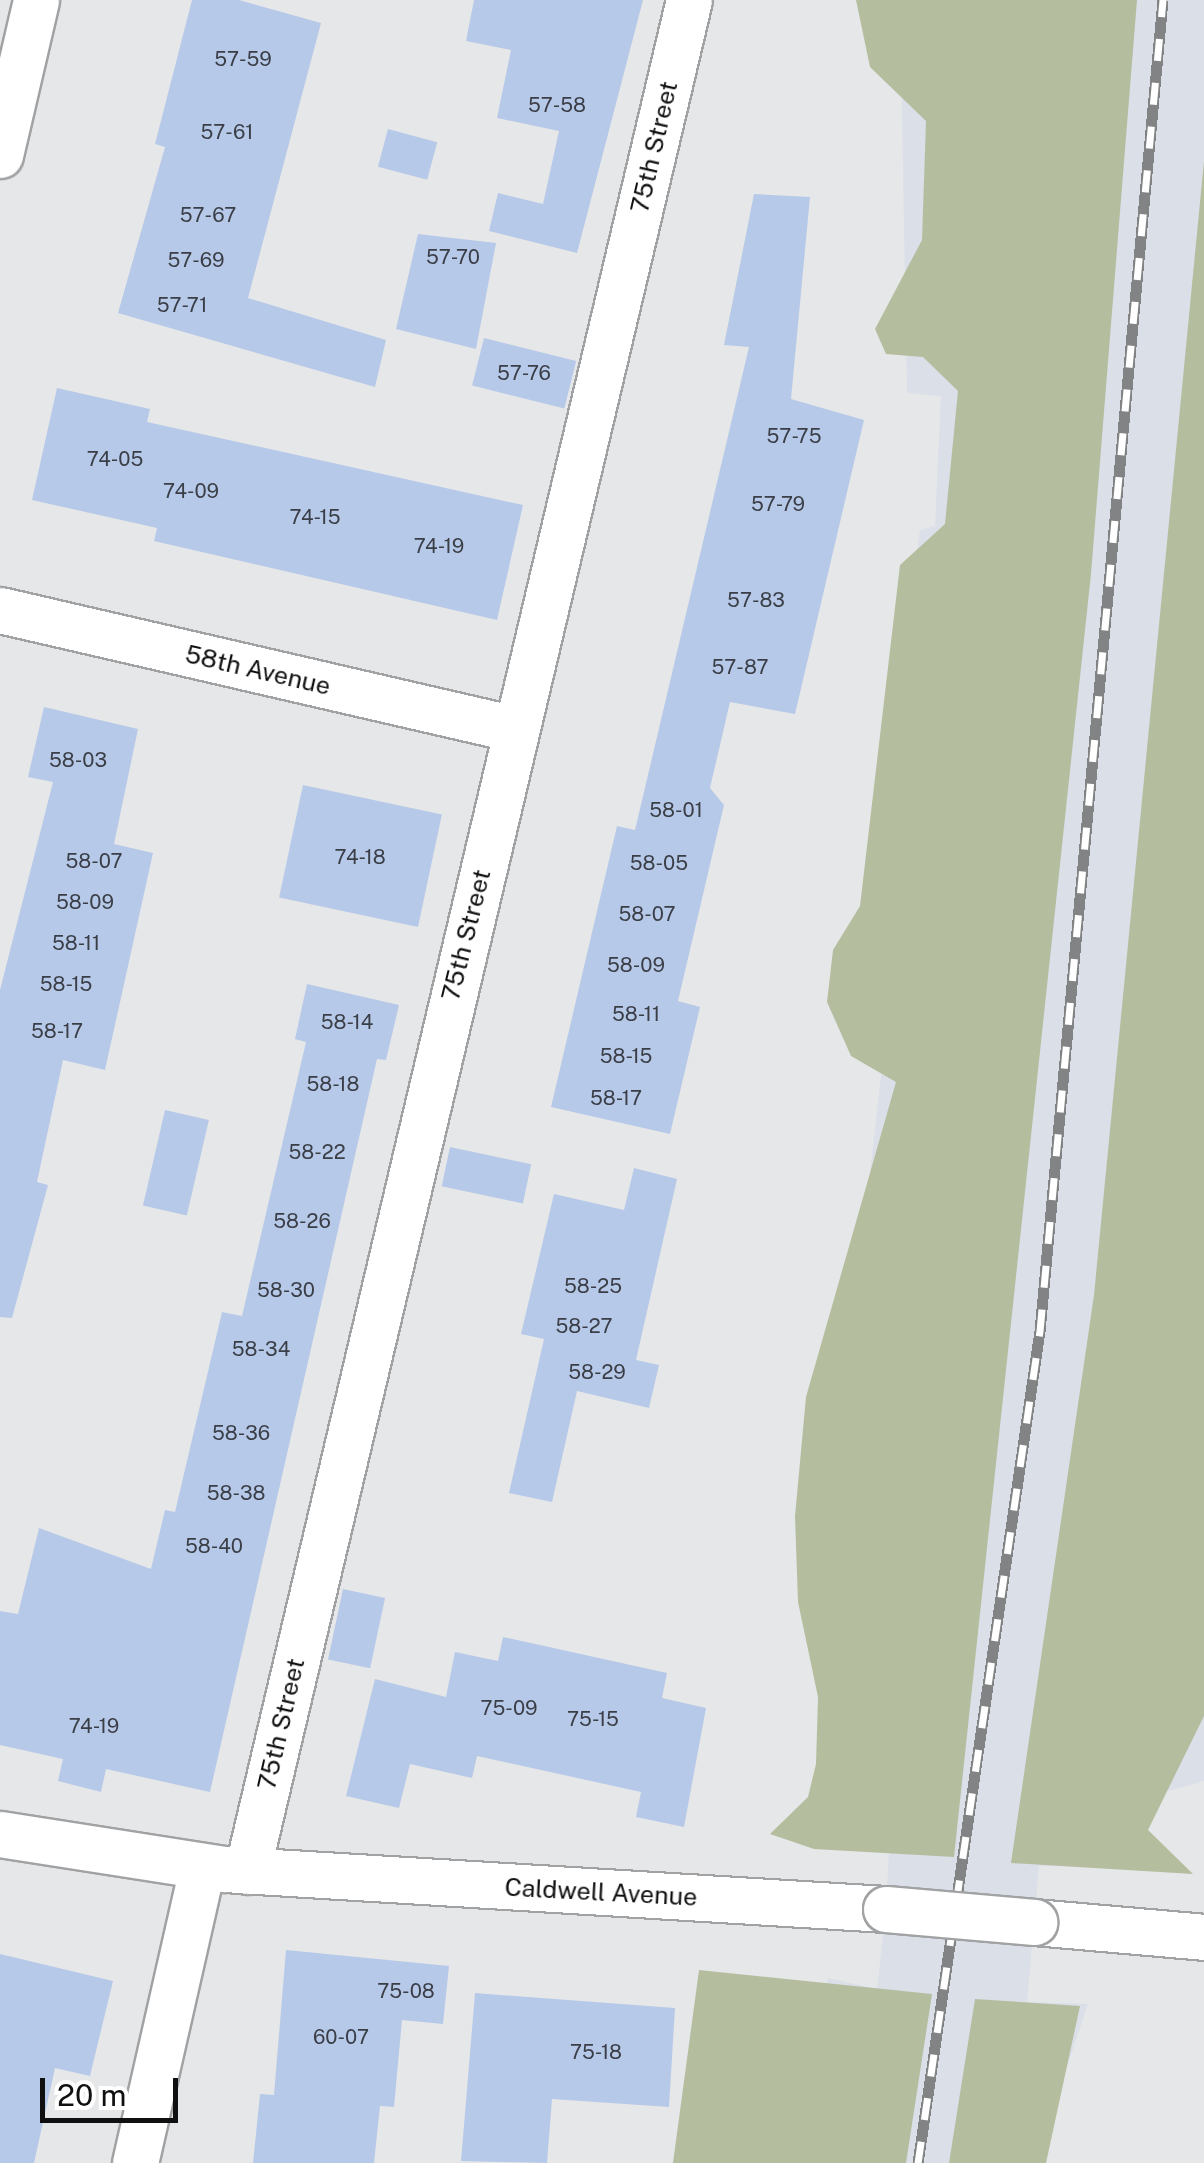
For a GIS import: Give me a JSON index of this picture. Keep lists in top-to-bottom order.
{
  "streets": {
    "street": ["75th Street", "58th Avenue", "Caldwell Avenue"]
  },
  "crossings": [
    ["75th Street", "58th Avenue"],
    ["75th Street", "Caldwell Avenue"]
  ],
  "house_numbers": [
    "57-59",
    "57-58",
    "57-61",
    "57-67",
    "57-70",
    "57-69",
    "57-71",
    "57-76",
    "57-75",
    "74-05",
    "74-09",
    "57-79",
    "74-15",
    "74-19",
    "57-83",
    "57-87",
    "58-03",
    "58-01",
    "74-18",
    "58-07",
    "58-05",
    "58-09",
    "58-07",
    "58-11",
    "58-09",
    "58-15",
    "58-11",
    "58-14",
    "58-17",
    "58-15",
    "58-18",
    "58-17",
    "58-22",
    "58-26",
    "58-25",
    "58-30",
    "58-27",
    "58-34",
    "58-29",
    "58-36",
    "58-38",
    "58-40",
    "75-09",
    "75-15",
    "74-19",
    "75-08",
    "60-07",
    "75-18"
  ],
  "scale_bar": "20 m"
}
